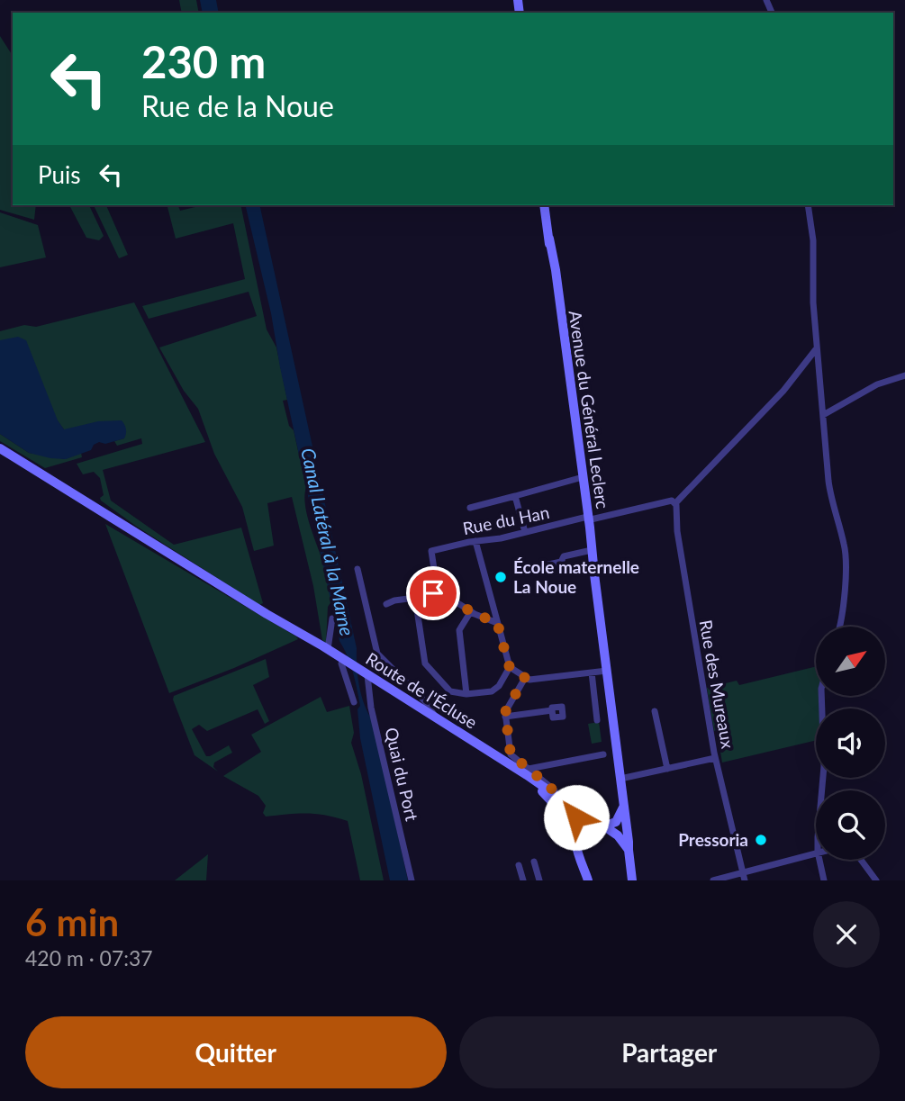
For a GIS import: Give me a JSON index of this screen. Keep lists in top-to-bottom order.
{
  "streets": {
    "main road": ["Avenue du Général Leclerc", "Route de l'Écluse"],
    "street": ["Rue du Han", "Rue des Mureaux", "Quai du Port"]
  },
  "crossings": [
    ["Avenue du Général Leclerc", "Rue du Han"],
    ["Rue du Han", "Rue des Mureaux"],
    ["Route de l'Écluse", "Quai du Port"]
  ],
  "water": ["Canal Latéral à la Marne"],
  "places": ["École maternelle La Noue", "Pressoria"],
  "north": "top right",
  "page": {
    "turn": ["230 m", "Rue de la Noue"],
    "then": "Puis",
    "heading": ["6 min", "420 m · 07:37"],
    "buttons": ["Quitter", "Partager"]
  }
}
